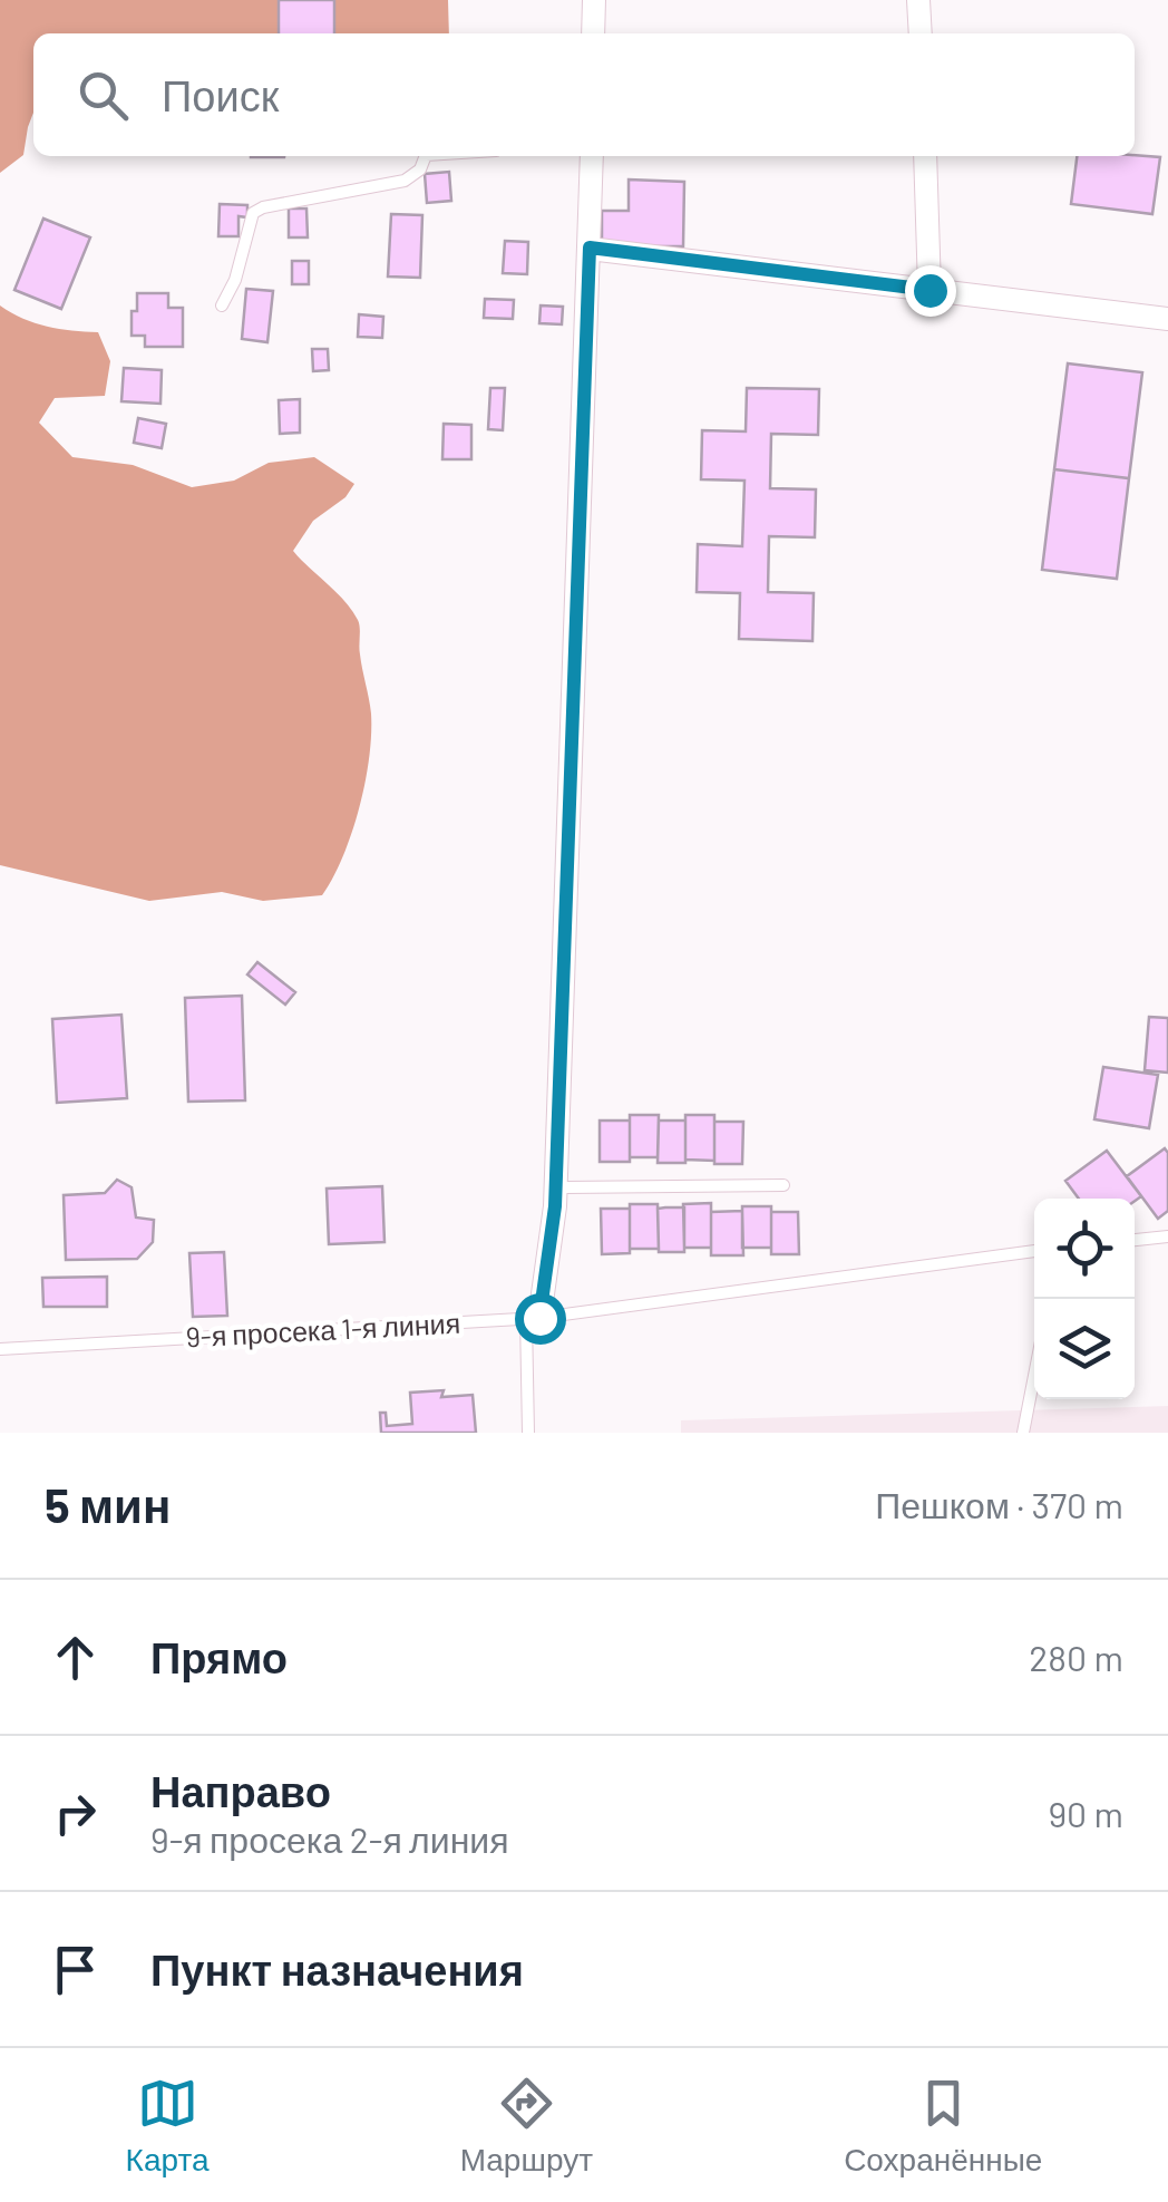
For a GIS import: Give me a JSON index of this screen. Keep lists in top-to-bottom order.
{
  "streets": {
    "lane": ["9-я просека 1-я линия"]
  },
  "page": {
    "search": "Поиск",
    "heading": ["5 мин", "Пешком · 370 m"],
    "list": [
      ["Прямо", "280 m"],
      ["Направо", "9-я просека 2-я линия", "90 m"],
      "Пункт назначения"
    ],
    "nav": ["Карта", "Маршрут", "Сохранённые"]
  }
}
